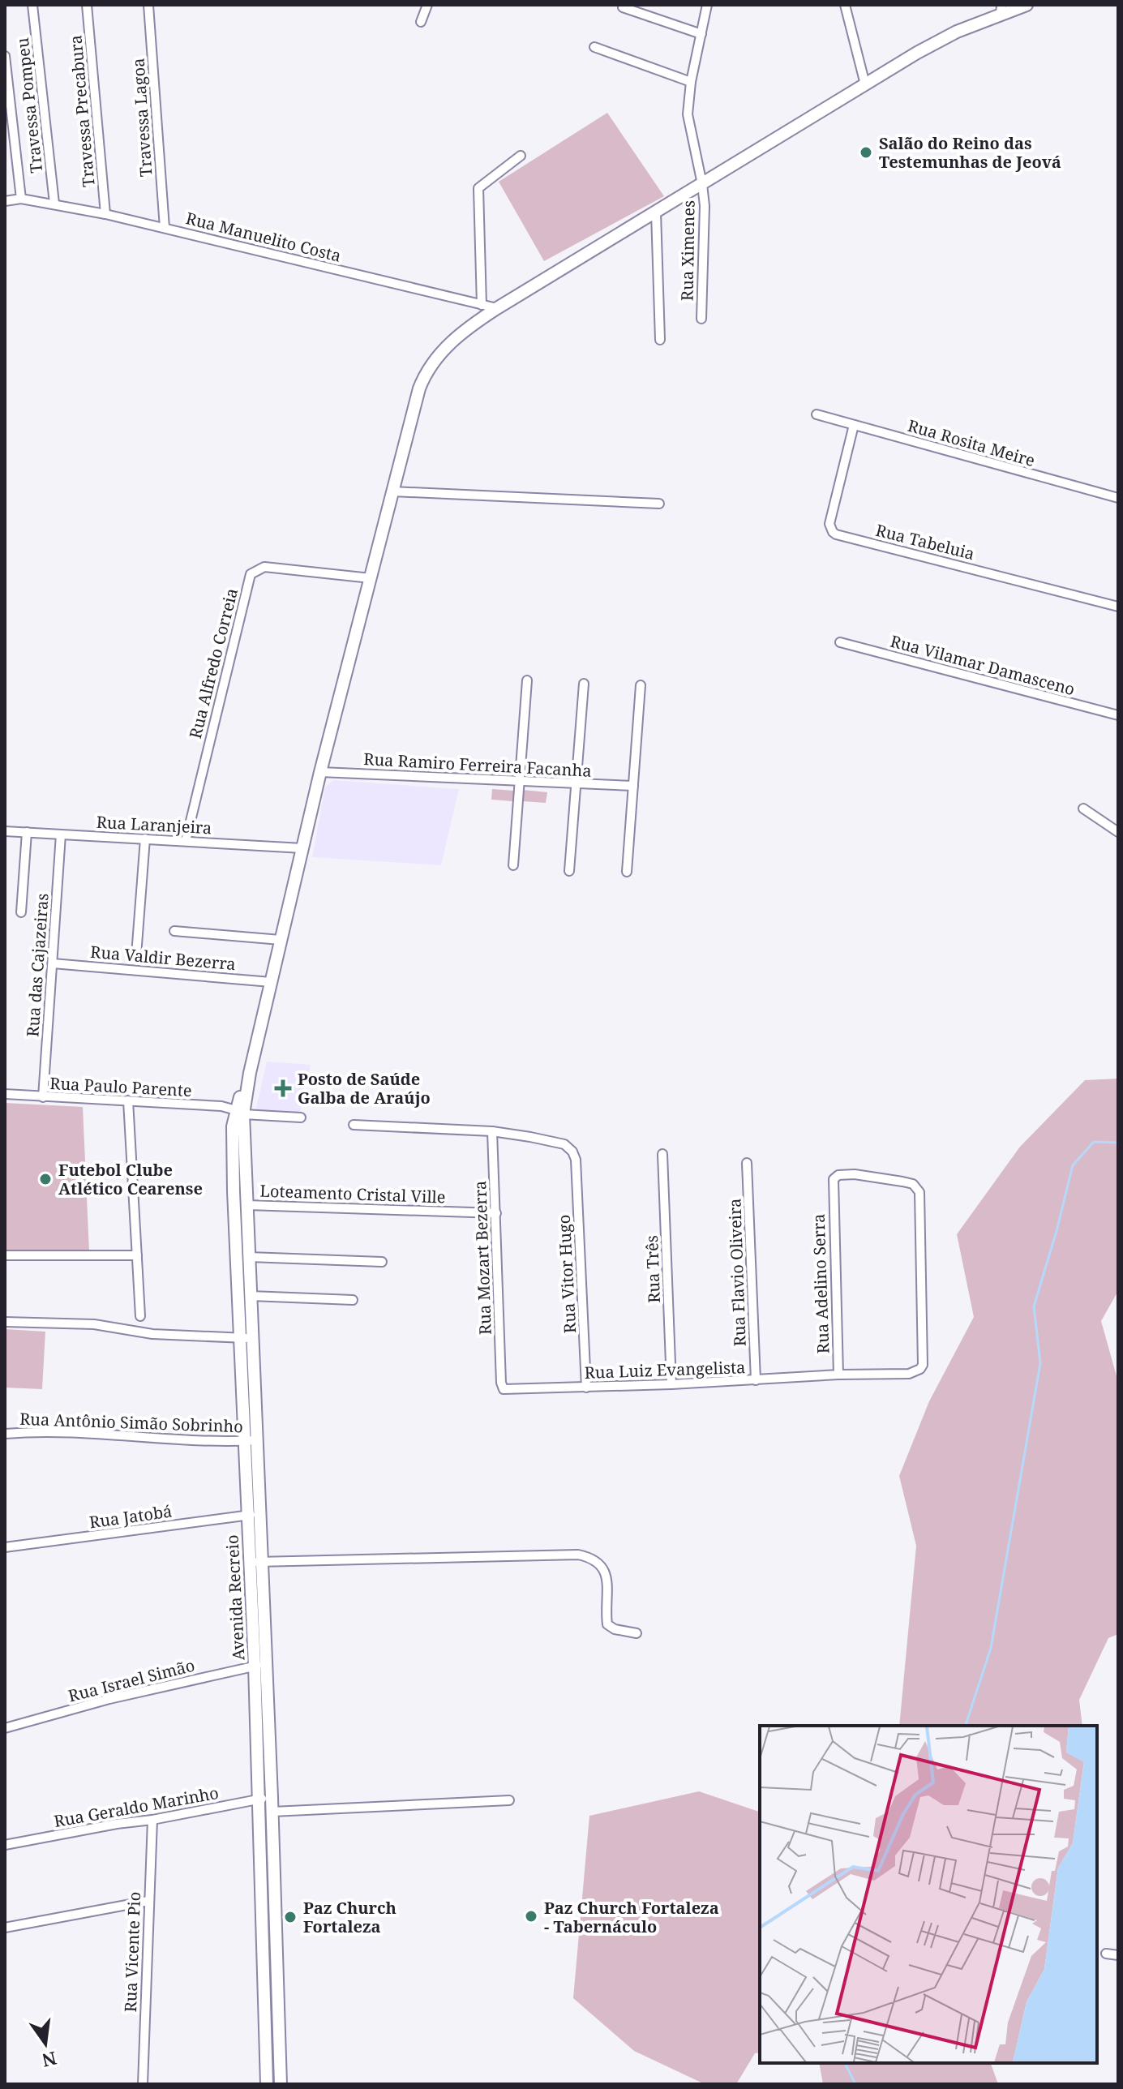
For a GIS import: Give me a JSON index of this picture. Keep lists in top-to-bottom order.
{
  "streets": {
    "main road": ["Avenida Recreio"],
    "street": [
      "Travessa Pompeu",
      "Travessa Precabura",
      "Travessa Lagoa",
      "Rua Manuelito Costa",
      "Rua Ximenes",
      "Rua Rosita Meire",
      "Rua Tabeluia",
      "Rua Alfredo Correia",
      "Rua Vilamar Damasceno",
      "Rua Ramiro Ferreira Facanha",
      "Rua Laranjeira",
      "Rua Valdir Bezerra",
      "Rua das Cajazeiras",
      "Rua Paulo Parente",
      "Loteamento Cristal Ville",
      "Rua Mozart Bezerra",
      "Rua Três",
      "Rua Flavio Oliveira",
      "Rua Vitor Hugo",
      "Rua Adelino Serra",
      "Rua Luiz Evangelista",
      "Rua Antônio Simão Sobrinho",
      "Rua Jatobá",
      "Rua Israel Simão",
      "Rua Geraldo Marinho",
      "Rua Vicente Pio"
    ]
  },
  "crossings": [
    ["Travessa Pompeu", "Rua Manuelito Costa"],
    ["Travessa Precabura", "Rua Manuelito Costa"],
    ["Travessa Lagoa", "Rua Manuelito Costa"],
    ["Rua Rosita Meire", "Rua Tabeluia"],
    ["Rua Alfredo Correia", "Rua Laranjeira"],
    ["Rua Laranjeira", "Rua das Cajazeiras"],
    ["Rua Valdir Bezerra", "Rua das Cajazeiras"],
    ["Rua das Cajazeiras", "Rua Paulo Parente"],
    ["Rua Paulo Parente", "Avenida Recreio"],
    ["Loteamento Cristal Ville", "Rua Mozart Bezerra"],
    ["Loteamento Cristal Ville", "Avenida Recreio"],
    ["Rua Mozart Bezerra", "Rua Vitor Hugo"],
    ["Rua Mozart Bezerra", "Rua Luiz Evangelista"],
    ["Rua Três", "Rua Luiz Evangelista"],
    ["Rua Flavio Oliveira", "Rua Luiz Evangelista"],
    ["Rua Vitor Hugo", "Rua Luiz Evangelista"],
    ["Rua Adelino Serra", "Rua Luiz Evangelista"],
    ["Rua Antônio Simão Sobrinho", "Avenida Recreio"],
    ["Rua Jatobá", "Avenida Recreio"],
    ["Avenida Recreio", "Rua Israel Simão"],
    ["Avenida Recreio", "Rua Geraldo Marinho"],
    ["Rua Geraldo Marinho", "Rua Vicente Pio"]
  ],
  "places": {
    "other": [
      "Salão do Reino das Testemunhas de Jeová",
      "Futebol Clube Atlético Cearense",
      "Paz Church Fortaleza - Tabernáculo",
      "Paz Church Fortaleza"
    ],
    "health": ["Posto de Saúde Galba de Araújo"]
  },
  "north": "bottom"
}
